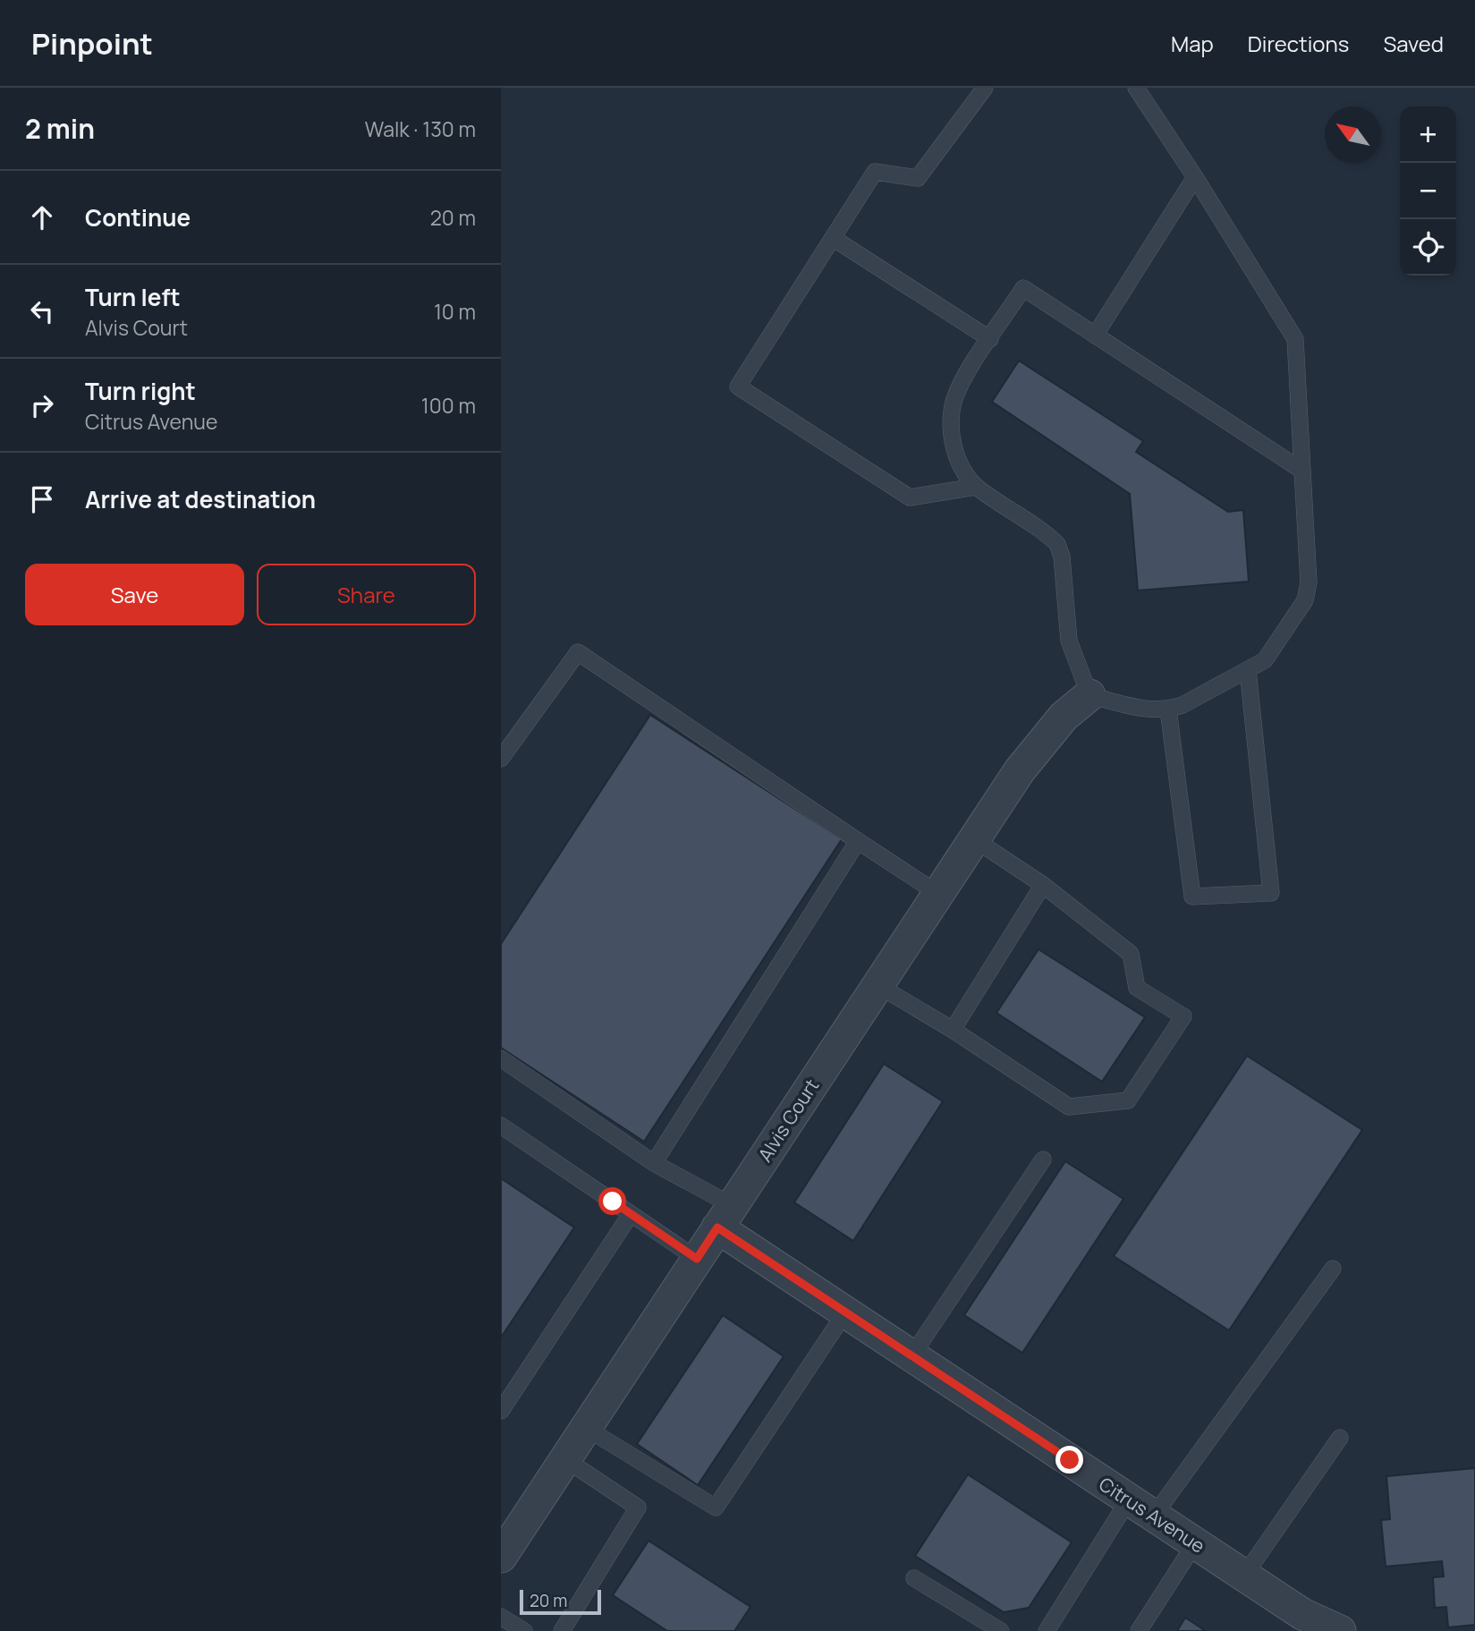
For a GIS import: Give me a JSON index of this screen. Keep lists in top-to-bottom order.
{
  "streets": {
    "street": ["Alvis Court", "Citrus Avenue"]
  },
  "crossings": [
    ["Alvis Court", "Citrus Avenue"]
  ],
  "scale_bar": "20 m",
  "north": "top left",
  "page": {
    "header": "Pinpoint",
    "nav": ["Map", "Directions", "Saved"],
    "heading": ["2 min", "Walk · 130 m"],
    "map_buttons": ["+", "−"],
    "list": [
      ["Continue", "20 m"],
      ["Turn left", "Alvis Court", "10 m"],
      ["Turn right", "Citrus Avenue", "100 m"],
      "Arrive at destination"
    ],
    "buttons": ["Save", "Share"],
    "scale": "20 m"
  }
}
